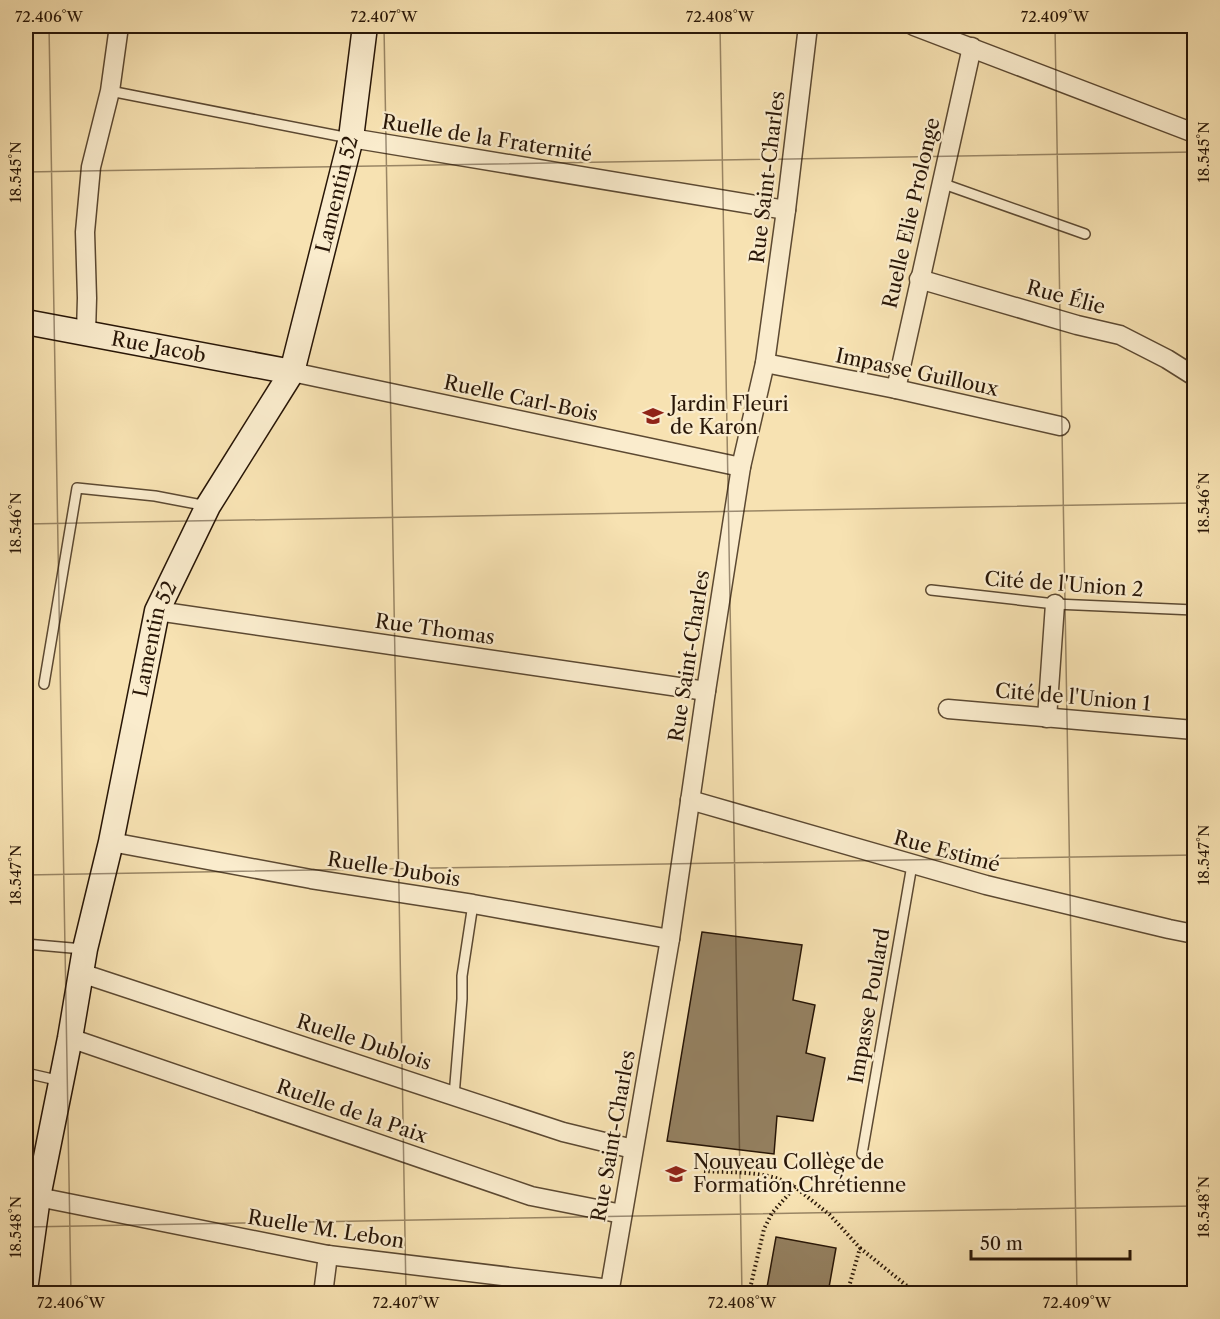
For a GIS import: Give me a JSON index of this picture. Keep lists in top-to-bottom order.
{
  "streets": {
    "street": [
      "Ruelle de la Fraternité",
      "Rue Saint-Charles",
      "Lamentin 52",
      "Ruelle Elie Prolonge",
      "Rue Élie",
      "Rue Jacob",
      "Impasse Guilloux",
      "Ruelle Carl-Bois",
      "Rue Thomas",
      "Cité de l'Union 1",
      "Rue Estimé",
      "Ruelle Dubois",
      "Ruelle Dublois",
      "Ruelle de la Paix",
      "Ruelle M. Lebon"
    ],
    "lane": ["Cité de l'Union 2", "Impasse Poulard"]
  },
  "crossings": [
    ["Ruelle de la Fraternité", "Rue Saint-Charles"],
    ["Ruelle de la Fraternité", "Lamentin 52"],
    ["Rue Saint-Charles", "Impasse Guilloux"],
    ["Rue Saint-Charles", "Ruelle Carl-Bois"],
    ["Rue Saint-Charles", "Rue Thomas"],
    ["Rue Saint-Charles", "Rue Estimé"],
    ["Rue Saint-Charles", "Ruelle Dubois"],
    ["Rue Saint-Charles", "Ruelle Dublois"],
    ["Rue Saint-Charles", "Ruelle de la Paix"],
    ["Rue Saint-Charles", "Ruelle M. Lebon"],
    ["Lamentin 52", "Rue Jacob"],
    ["Lamentin 52", "Ruelle Carl-Bois"],
    ["Lamentin 52", "Rue Thomas"],
    ["Lamentin 52", "Ruelle Dubois"],
    ["Lamentin 52", "Ruelle Dublois"],
    ["Lamentin 52", "Ruelle de la Paix"],
    ["Lamentin 52", "Ruelle M. Lebon"],
    ["Ruelle Elie Prolonge", "Rue Élie"],
    ["Ruelle Elie Prolonge", "Impasse Guilloux"],
    ["Rue Jacob", "Ruelle Carl-Bois"],
    ["Rue Estimé", "Impasse Poulard"]
  ],
  "places": {
    "school or university": ["Jardin Fleuri de Karon", "Nouveau Collège de Formation Chrétienne"]
  },
  "scale_bar": "50 m",
  "coordinates": [
    "72.406°W",
    "72.407°W",
    "72.408°W",
    "72.409°W",
    "18.545°N",
    "18.546°N",
    "18.547°N",
    "18.548°N"
  ]
}
